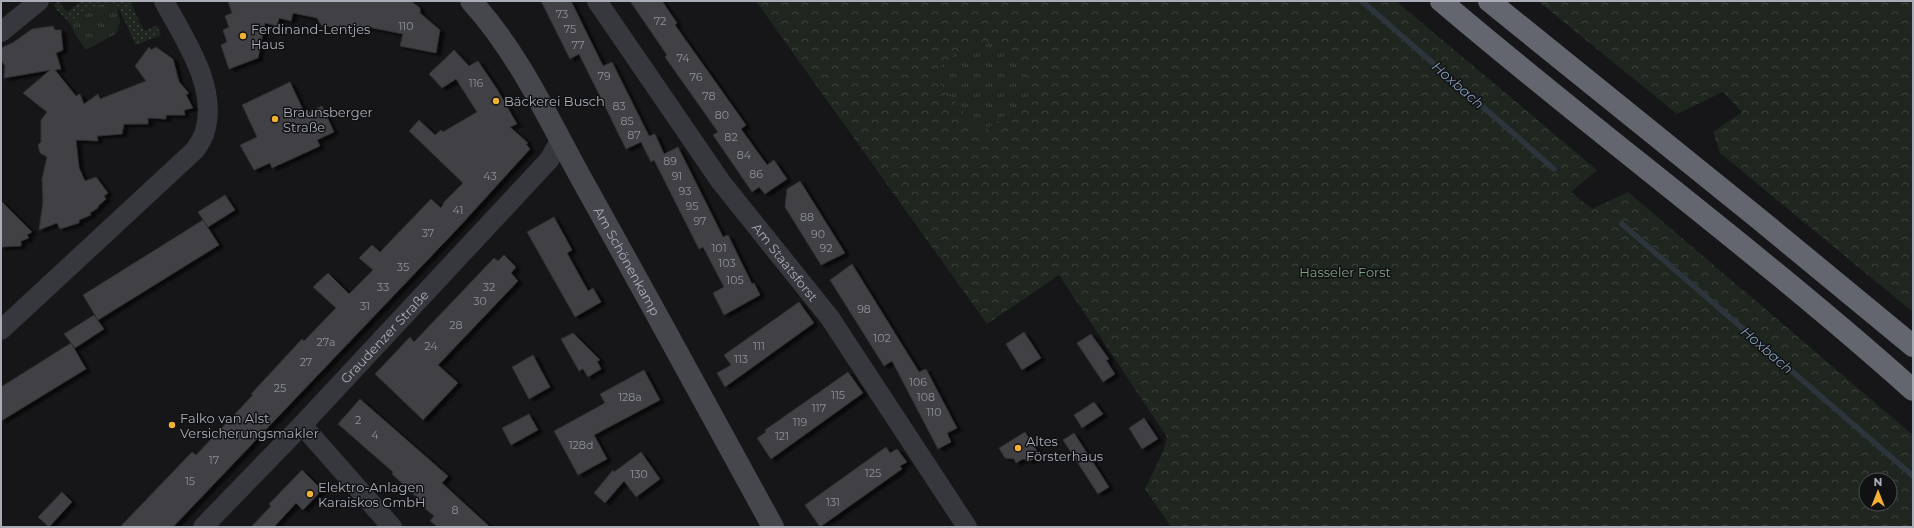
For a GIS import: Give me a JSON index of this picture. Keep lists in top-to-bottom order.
{
  "streets": {
    "main road": ["Am Schönenkamp"],
    "street": ["Am Staatsforst", "Graudenzer Straße"]
  },
  "crossings": [
    ["Am Schönenkamp", "Graudenzer Straße"]
  ],
  "water": ["Hoxbach"],
  "parks": ["Hasseler Forst"],
  "places": [
    "Ferdinand-Lentjes Haus",
    "Bäckerei Busch",
    "Braunsberger Straße",
    "Falko van Alst Versicherungsmakler",
    "Altes Försterhaus",
    "Elektro-Anlagen Karaiskos GmbH"
  ],
  "house_numbers": [
    "73",
    "72",
    "110",
    "75",
    "77",
    "74",
    "79",
    "76",
    "116",
    "78",
    "83",
    "80",
    "85",
    "87",
    "82",
    "84",
    "89",
    "86",
    "43",
    "91",
    "93",
    "95",
    "41",
    "88",
    "97",
    "37",
    "90",
    "101",
    "92",
    "103",
    "35",
    "105",
    "33",
    "32",
    "30",
    "31",
    "98",
    "28",
    "102",
    "27a",
    "24",
    "111",
    "113",
    "27",
    "106",
    "25",
    "115",
    "128a",
    "108",
    "117",
    "110",
    "2",
    "119",
    "4",
    "121",
    "128d",
    "17",
    "125",
    "130",
    "15",
    "131",
    "8"
  ],
  "north": "top"
}
